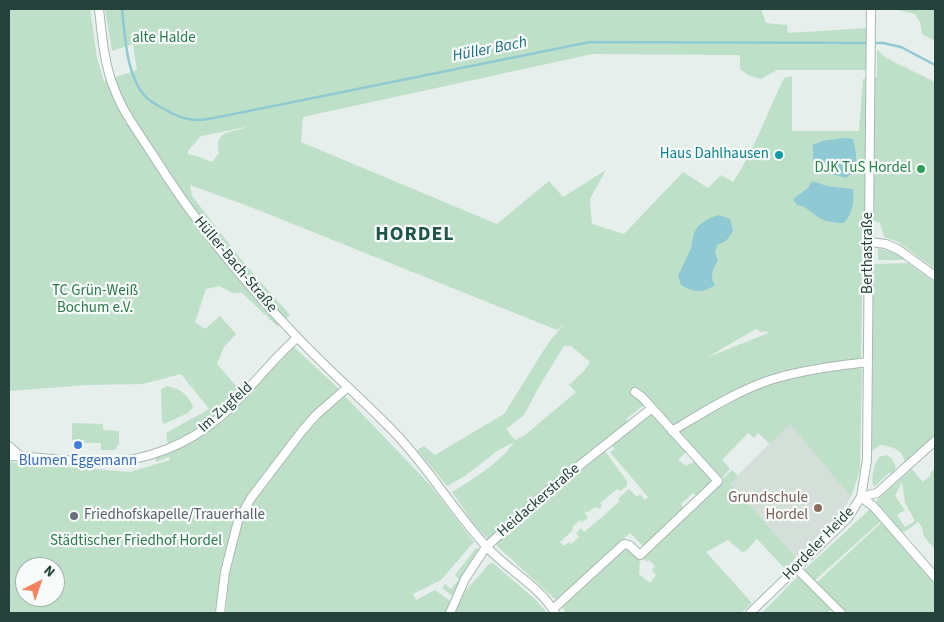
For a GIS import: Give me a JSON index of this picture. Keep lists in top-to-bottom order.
{
  "streets": {
    "street": [
      "Berthastraße",
      "Hüller-Bach-Straße",
      "Im Zugfeld",
      "Heidackerstraße",
      "Hordeler Heide"
    ]
  },
  "crossings": [
    ["Berthastraße", "Hordeler Heide"],
    ["Hüller-Bach-Straße", "Im Zugfeld"],
    ["Hüller-Bach-Straße", "Heidackerstraße"]
  ],
  "districts": ["HORDEL"],
  "water": ["Hüller Bach"],
  "parks": ["alte Halde", "TC Grün-Weiß Bochum e.V.", "Städtischer Friedhof Hordel"],
  "places": [
    "Haus Dahlhausen",
    "DJK TuS Hordel",
    "Blumen Eggemann",
    "Grundschule Hordel",
    "Friedhofskapelle/Trauerhalle"
  ],
  "north": "top right"
}
